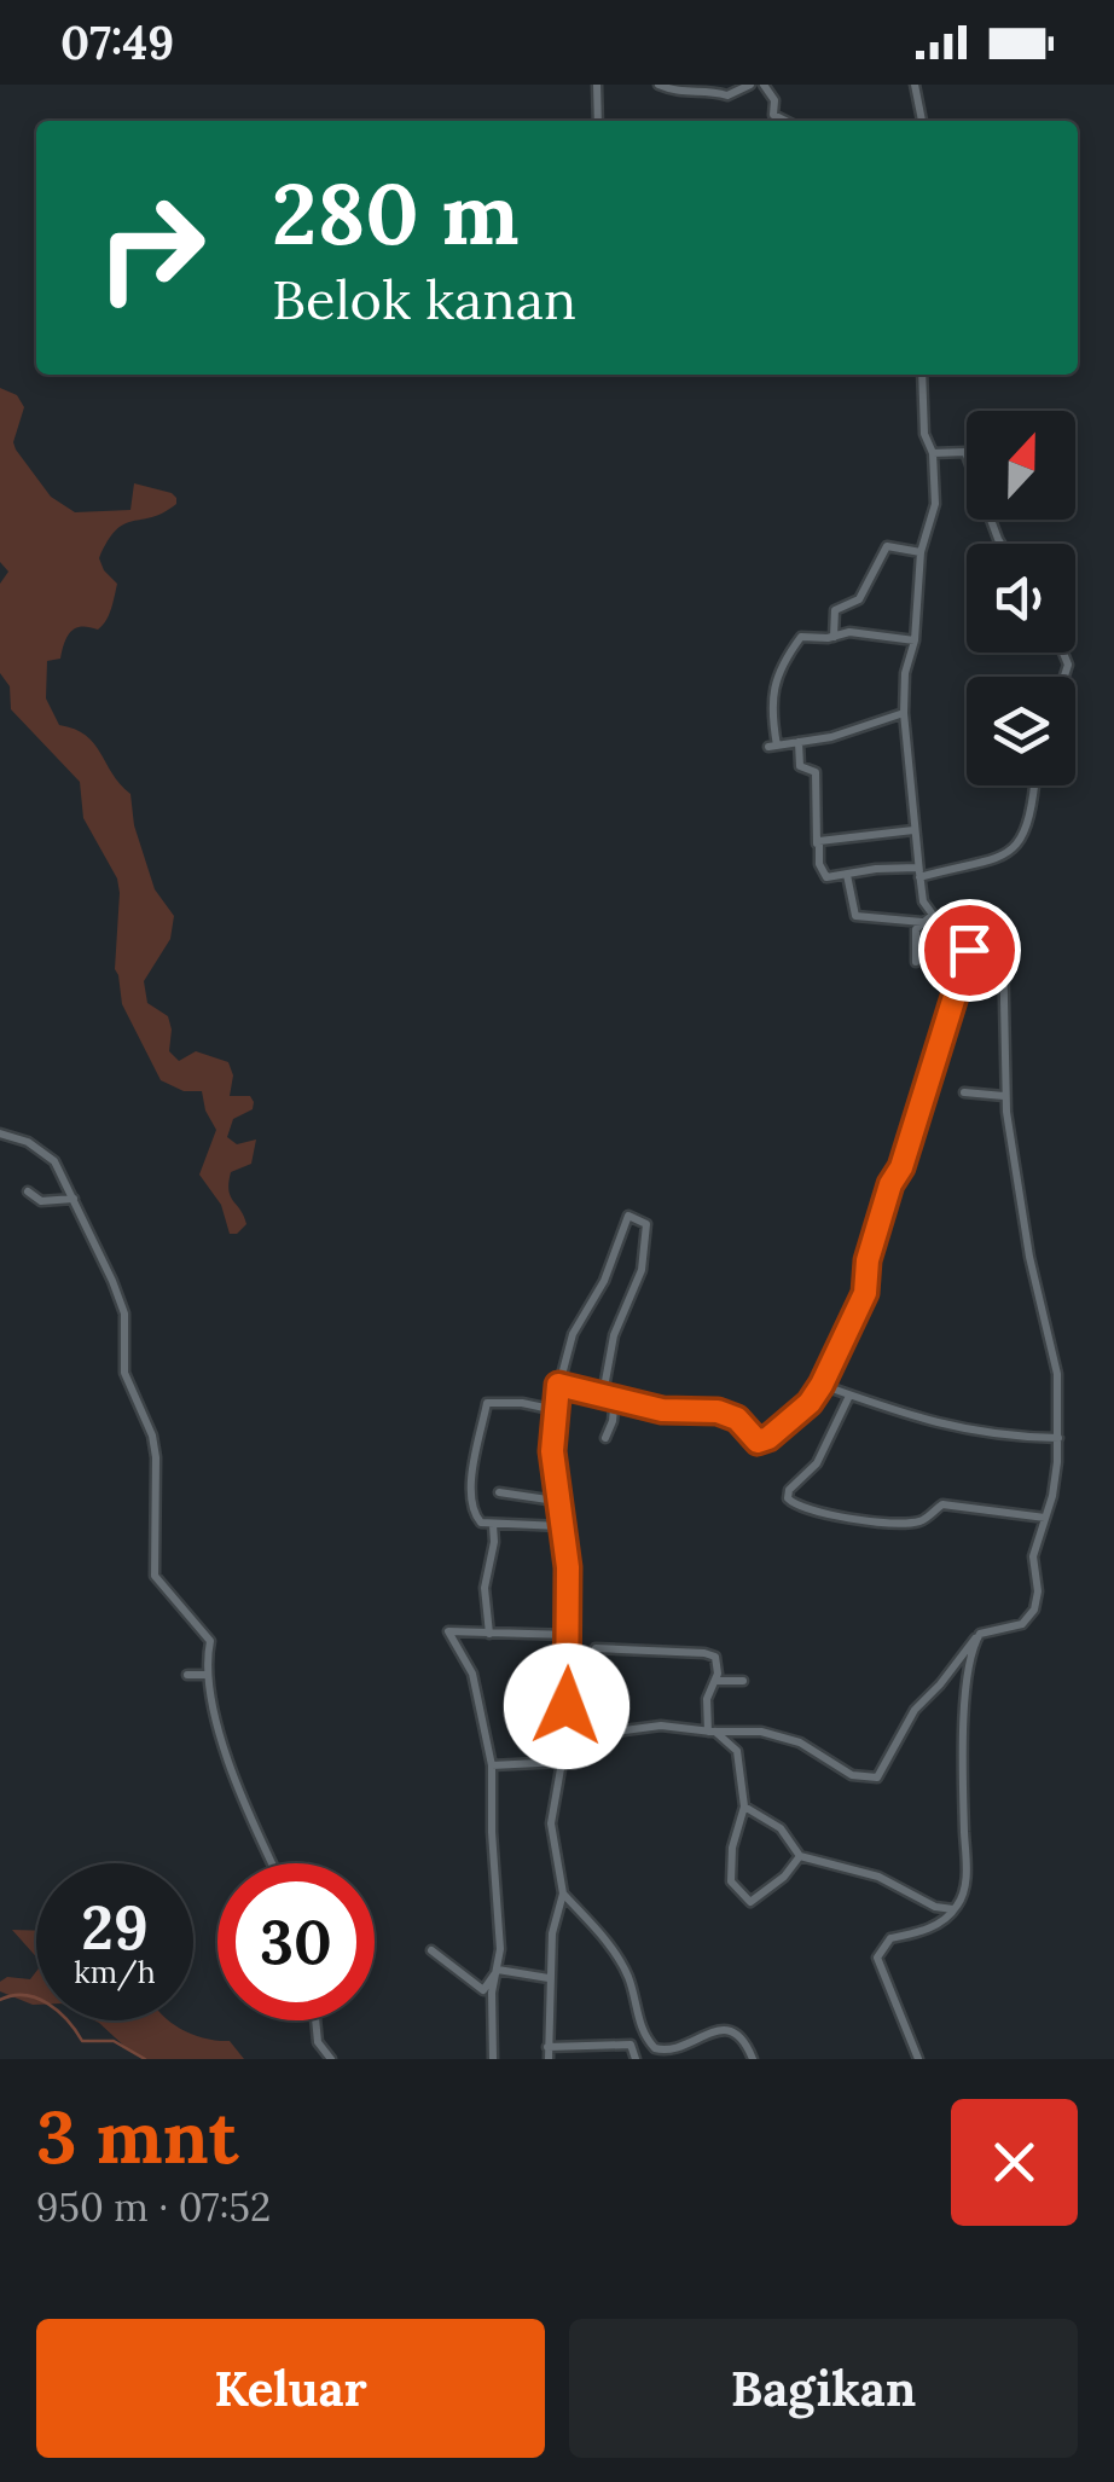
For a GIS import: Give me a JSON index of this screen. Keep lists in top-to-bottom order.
{
  "north": "top",
  "page": {
    "status": "07:49",
    "turn": ["280 m", "Belok kanan"],
    "speed": "29 km/h",
    "limit": "30",
    "heading": ["3 mnt", "950 m · 07:52"],
    "buttons": ["Keluar", "Bagikan"]
  }
}
